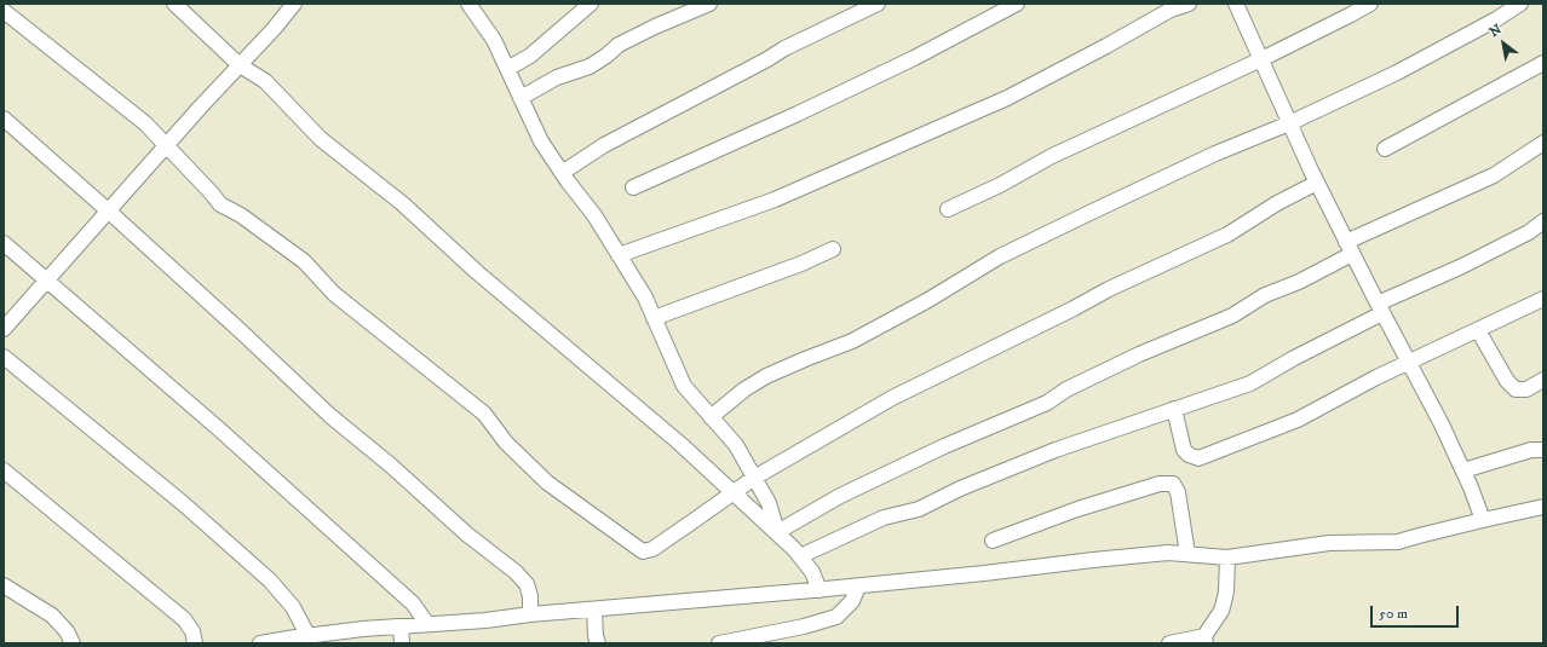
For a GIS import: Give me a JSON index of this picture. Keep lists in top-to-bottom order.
{
  "scale_bar": "50 m",
  "north": "top left"
}
